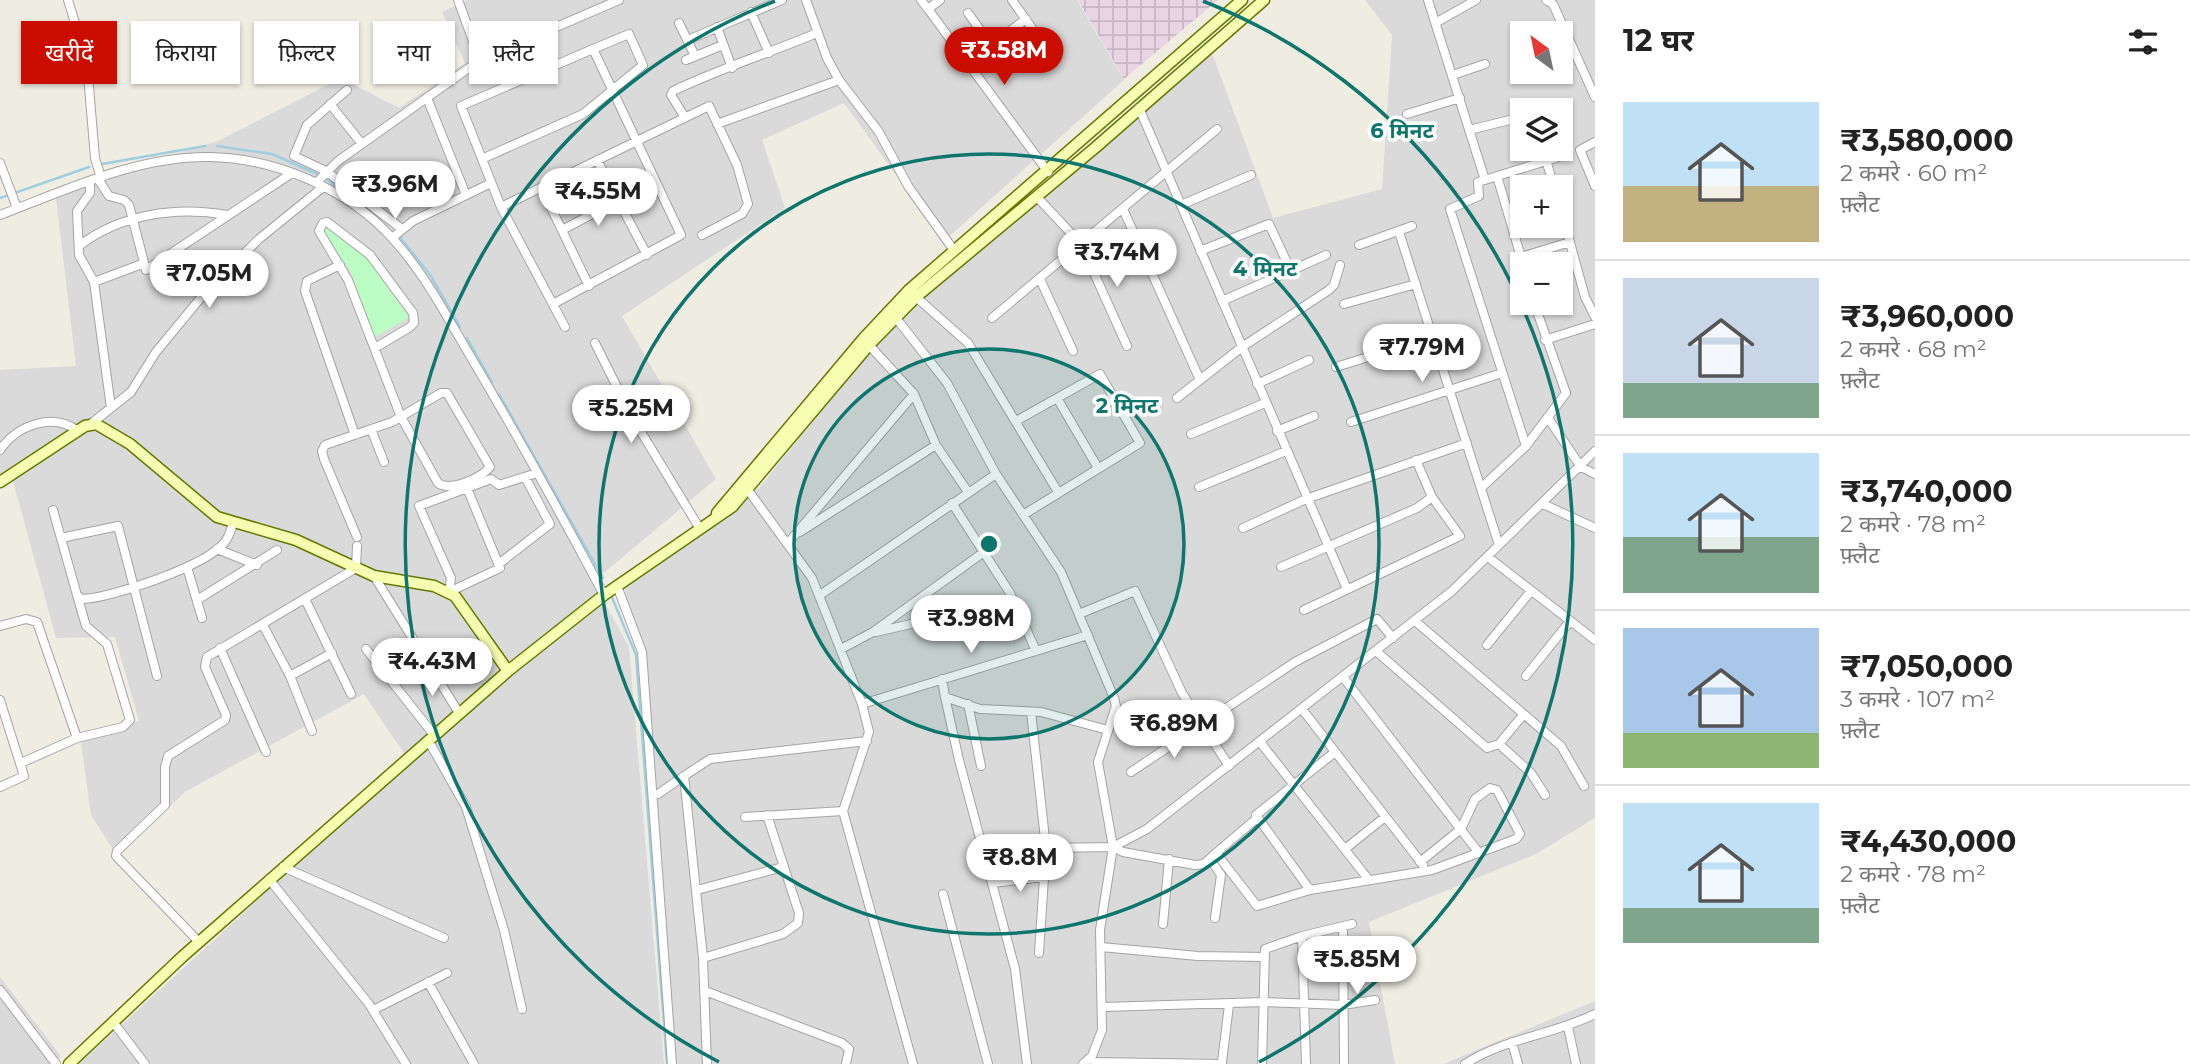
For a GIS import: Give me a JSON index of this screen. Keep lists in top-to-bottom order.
{
  "north": "top left",
  "page": {
    "heading": "12 घर",
    "map_buttons": ["+", "−"],
    "chip": [
      "खरीदें",
      "किराया",
      "फ़िल्टर",
      "नया",
      "फ़्लैट"
    ],
    "price": [
      "₹3.58M",
      "₹3.96M",
      "₹4.55M",
      "₹3.74M",
      "₹7.05M",
      "₹7.79M",
      "₹5.25M",
      "₹3.98M",
      "₹4.43M",
      "₹6.89M",
      "₹8.8M",
      "₹5.85M"
    ],
    "list": [
      {
        "name": "₹3,580,000",
        "note": "2 कमरे · 60 m² · फ़्लैट"
      },
      {
        "name": "₹3,960,000",
        "note": "2 कमरे · 68 m² · फ़्लैट"
      },
      {
        "name": "₹3,740,000",
        "note": "2 कमरे · 78 m² · फ़्लैट"
      },
      {
        "name": "₹7,050,000",
        "note": "3 कमरे · 107 m² · फ़्लैट"
      },
      {
        "name": "₹4,430,000",
        "note": "2 कमरे · 78 m² · फ़्लैट"
      }
    ]
  },
  "rings": ["6 मिनट", "4 मिनट", "2 मिनट"]
}
